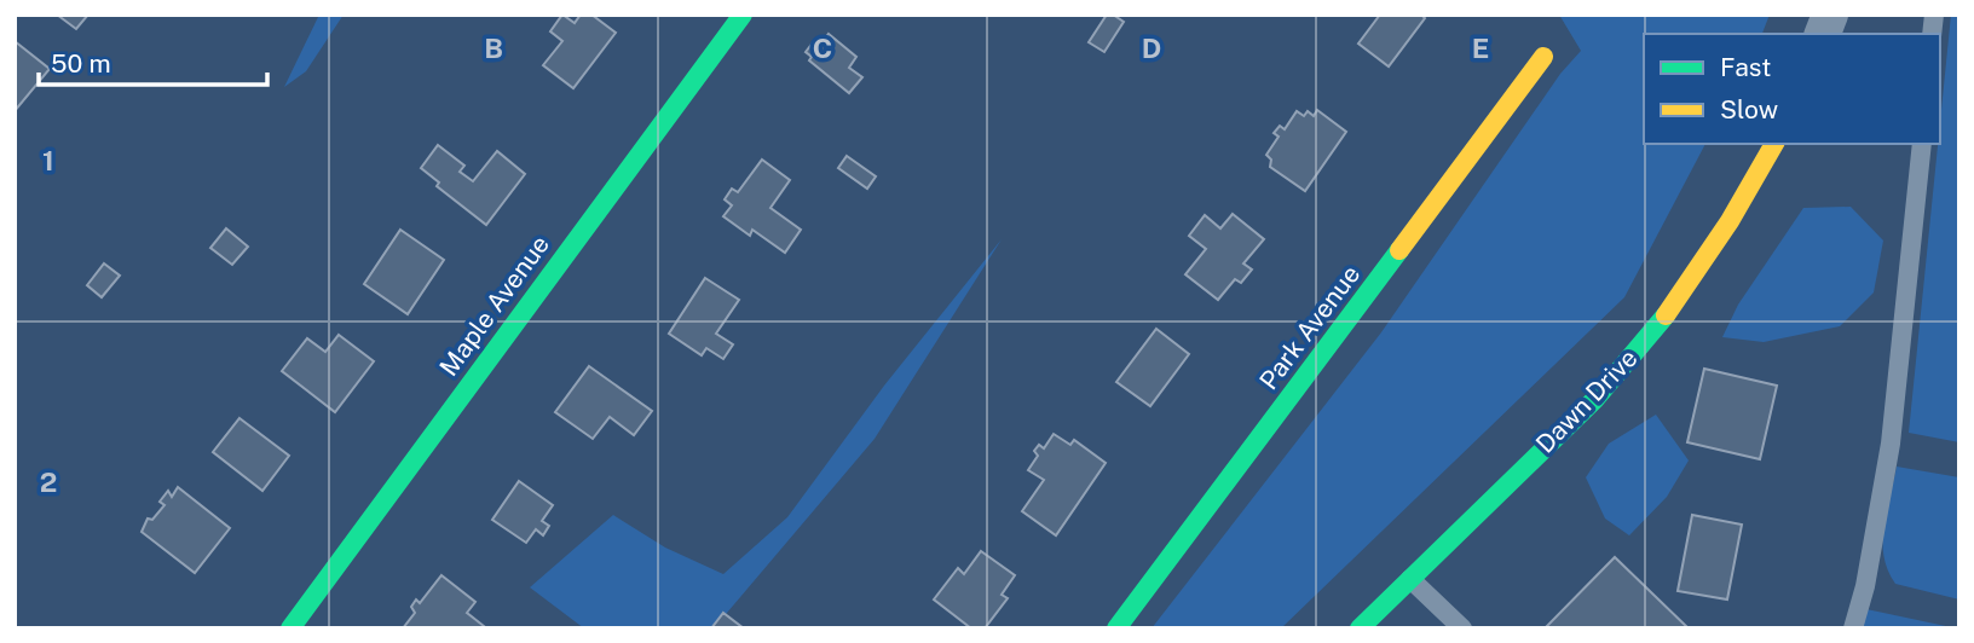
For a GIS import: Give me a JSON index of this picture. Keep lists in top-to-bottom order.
{
  "streets": {
    "street": ["Maple Avenue", "Park Avenue", "Dawn Drive"]
  },
  "legend": ["Fast", "Slow"],
  "scale_bar": "50 m",
  "grid": {
    "columns": [
      "B",
      "C",
      "D",
      "E"
    ],
    "rows": ["1", "2"]
  }
}
